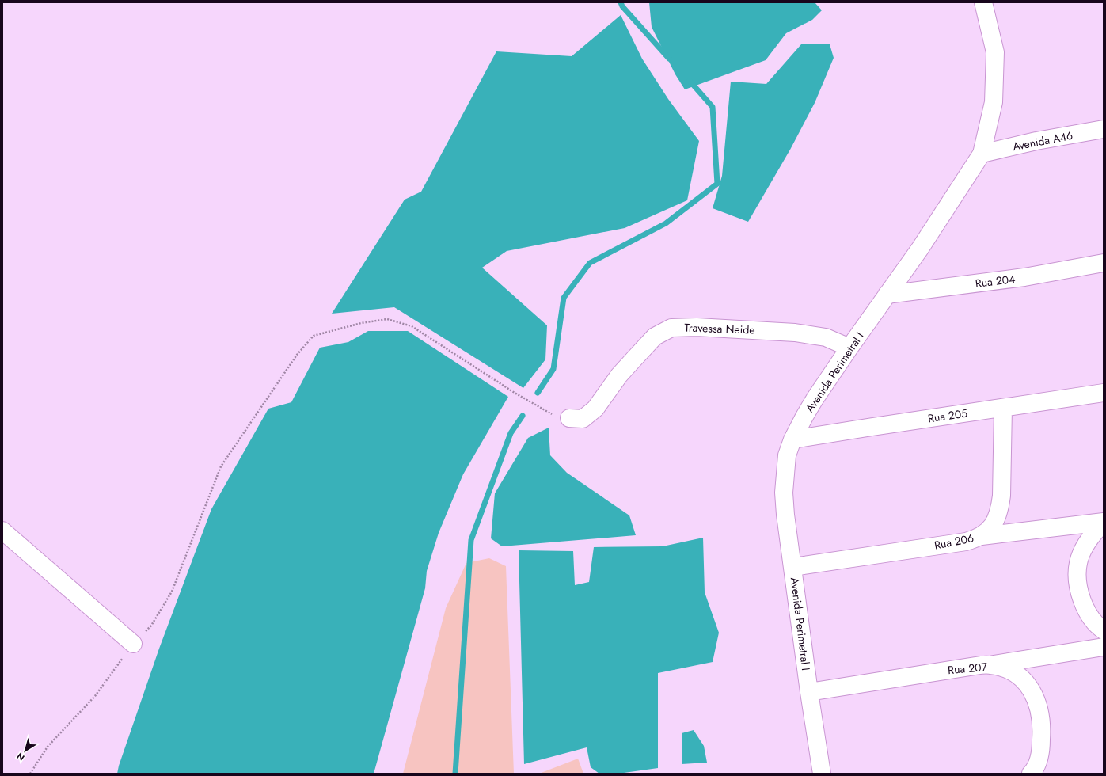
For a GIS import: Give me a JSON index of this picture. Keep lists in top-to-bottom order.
{
  "streets": {
    "street": [
      "Avenida A46",
      "Rua 204",
      "Travessa Neide",
      "Avenida Perimetral I",
      "Rua 205",
      "Rua 206",
      "Rua 207"
    ]
  },
  "crossings": [
    ["Avenida A46", "Avenida Perimetral I"],
    ["Rua 204", "Avenida Perimetral I"],
    ["Travessa Neide", "Avenida Perimetral I"],
    ["Avenida Perimetral I", "Rua 205"],
    ["Avenida Perimetral I", "Rua 206"],
    ["Avenida Perimetral I", "Rua 207"],
    ["Rua 205", "Rua 206"]
  ],
  "north": "bottom left"
}
